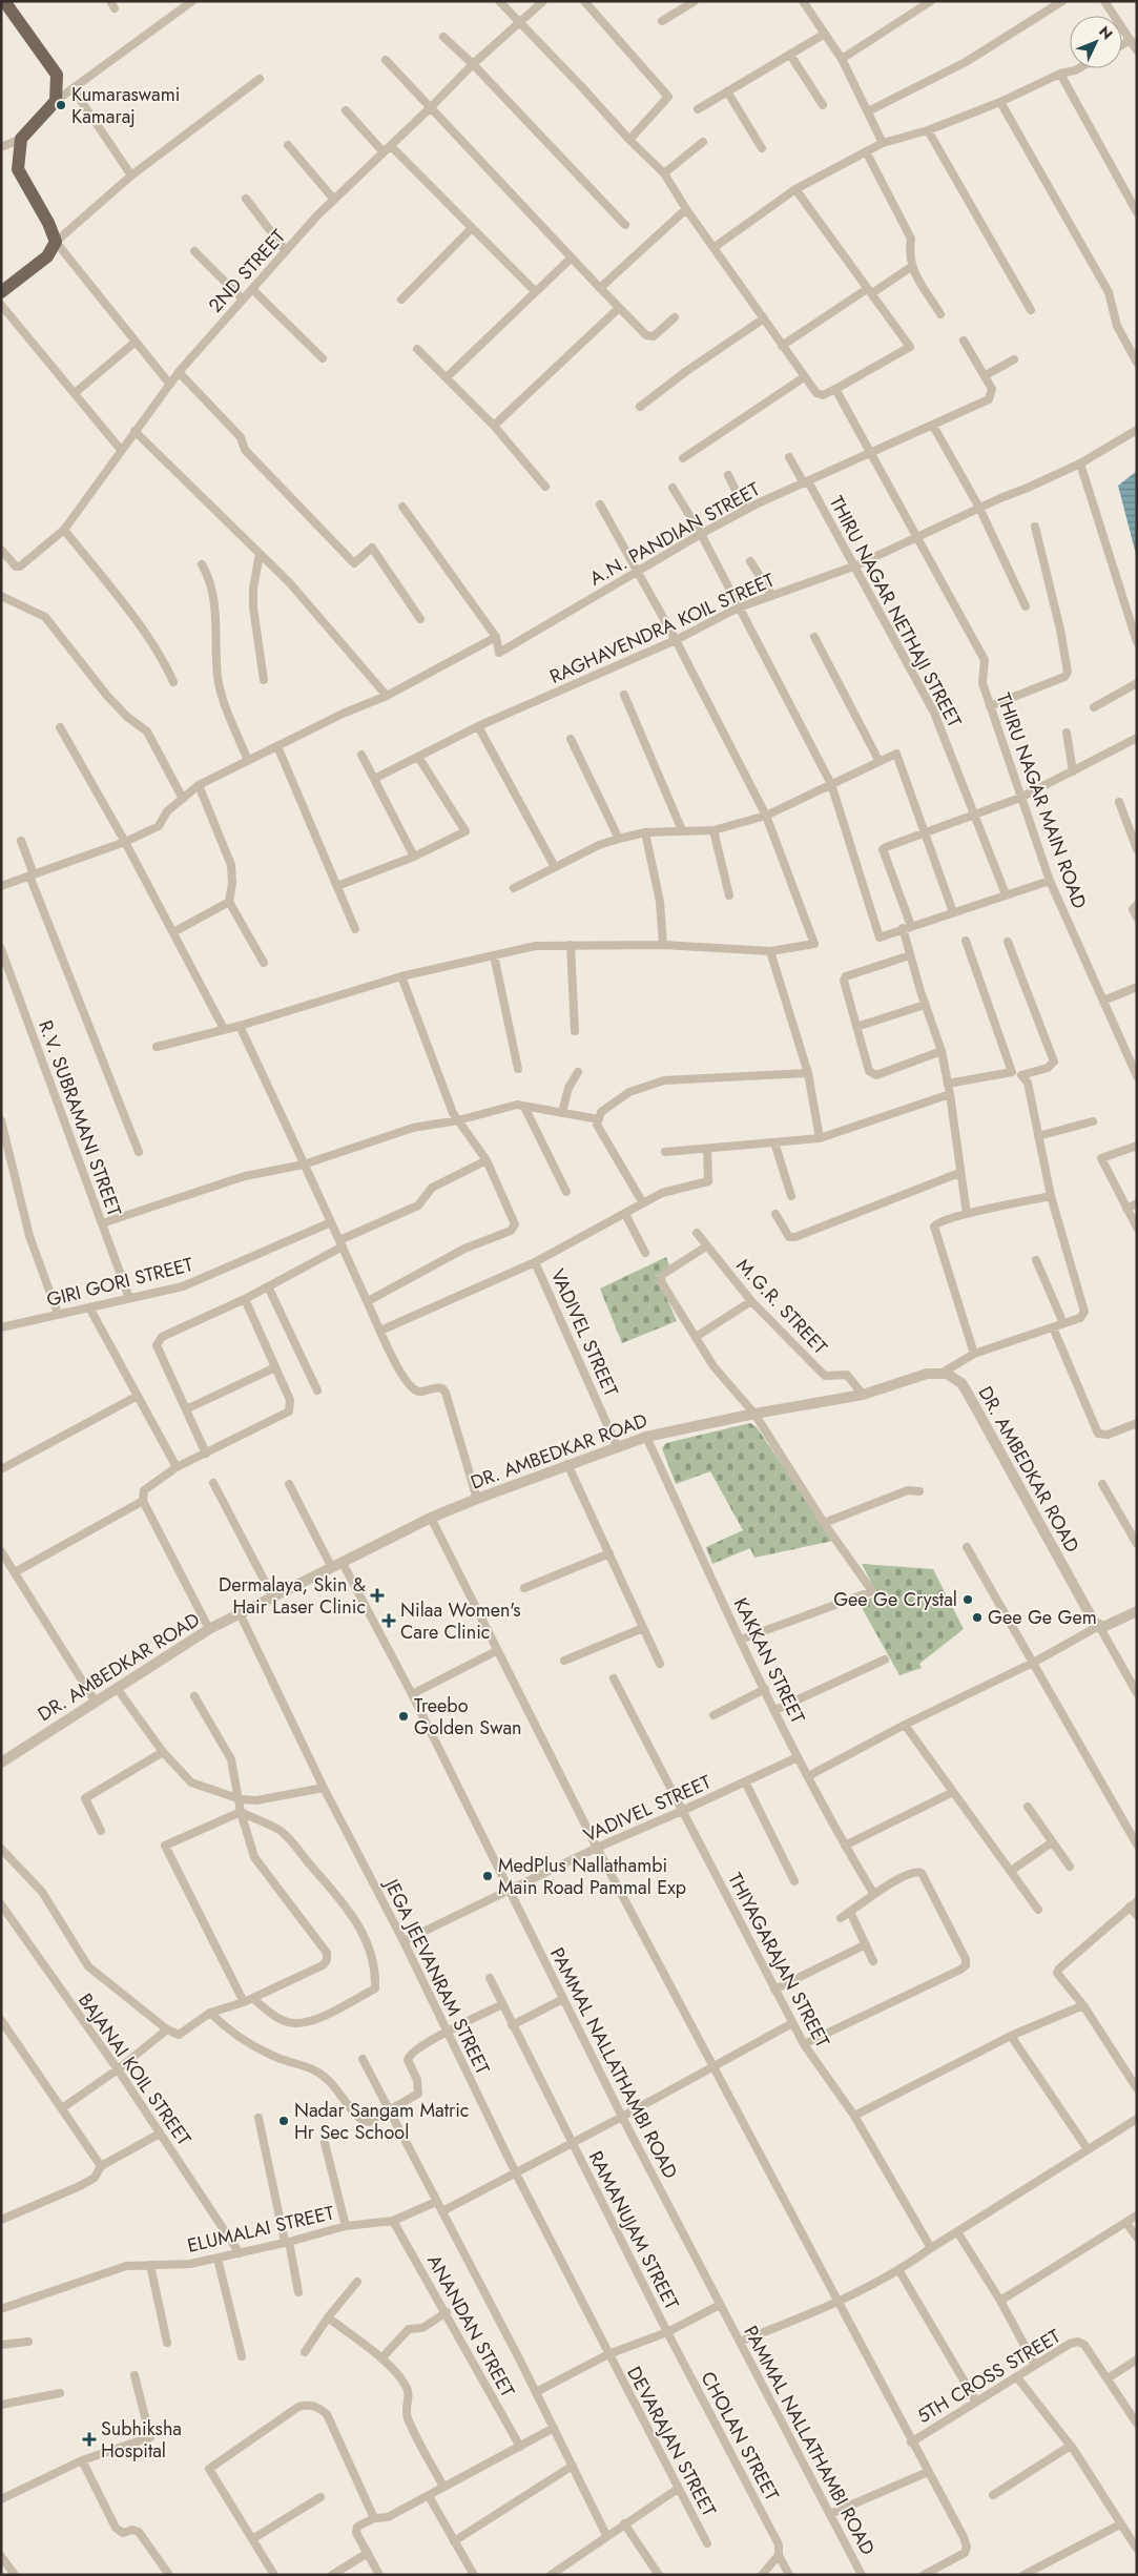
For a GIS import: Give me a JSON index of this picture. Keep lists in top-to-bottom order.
{
  "streets": {
    "street": [
      "2ND STREET",
      "A.N. PANDIAN STREET",
      "THIRU NAGAR NETHAJI STREET",
      "RAGHAVENDRA KOIL STREET",
      "THIRU NAGAR MAIN ROAD",
      "R.V. SUBRAMANI STREET",
      "GIRI GORI STREET",
      "M.G.R. STREET",
      "VADIVEL STREET",
      "DR. AMBEDKAR ROAD",
      "KAKKAN STREET",
      "THIYAGARAJAN STREET",
      "JEGA JEEVANRAM STREET",
      "PAMMAL NALLATHAMBI ROAD",
      "BAJANAI KOIL STREET",
      "ELUMALAI STREET",
      "RAMANUJAM STREET",
      "ANANDAN STREET",
      "5TH CROSS STREET",
      "CHOLAN STREET",
      "DEVARAJAN STREET"
    ]
  },
  "crossings": [
    ["A.N. PANDIAN STREET", "THIRU NAGAR NETHAJI STREET"],
    ["A.N. PANDIAN STREET", "THIRU NAGAR MAIN ROAD"],
    ["THIRU NAGAR NETHAJI STREET", "RAGHAVENDRA KOIL STREET"],
    ["RAGHAVENDRA KOIL STREET", "THIRU NAGAR MAIN ROAD"],
    ["R.V. SUBRAMANI STREET", "GIRI GORI STREET"],
    ["M.G.R. STREET", "DR. AMBEDKAR ROAD"],
    ["VADIVEL STREET", "DR. AMBEDKAR ROAD"],
    ["VADIVEL STREET", "KAKKAN STREET"],
    ["VADIVEL STREET", "THIYAGARAJAN STREET"],
    ["VADIVEL STREET", "JEGA JEEVANRAM STREET"],
    ["VADIVEL STREET", "PAMMAL NALLATHAMBI ROAD"],
    ["DR. AMBEDKAR ROAD", "KAKKAN STREET"],
    ["DR. AMBEDKAR ROAD", "JEGA JEEVANRAM STREET"],
    ["DR. AMBEDKAR ROAD", "PAMMAL NALLATHAMBI ROAD"],
    ["JEGA JEEVANRAM STREET", "DEVARAJAN STREET"],
    ["BAJANAI KOIL STREET", "ELUMALAI STREET"],
    ["ELUMALAI STREET", "ANANDAN STREET"],
    ["RAMANUJAM STREET", "CHOLAN STREET"]
  ],
  "places": {
    "other": [
      "Kumaraswami Kamaraj",
      "Gee Ge Crystal",
      "Gee Ge Gem",
      "Treebo Golden Swan",
      "MedPlus Nallathambi Main Road Pammal Exp",
      "Nadar Sangam Matric Hr Sec School"
    ],
    "health": ["Dermalaya, Skin & Hair Laser Clinic", "Nilaa Women's Care Clinic", "Subhiksha Hospital"]
  },
  "north": "top right"
}
